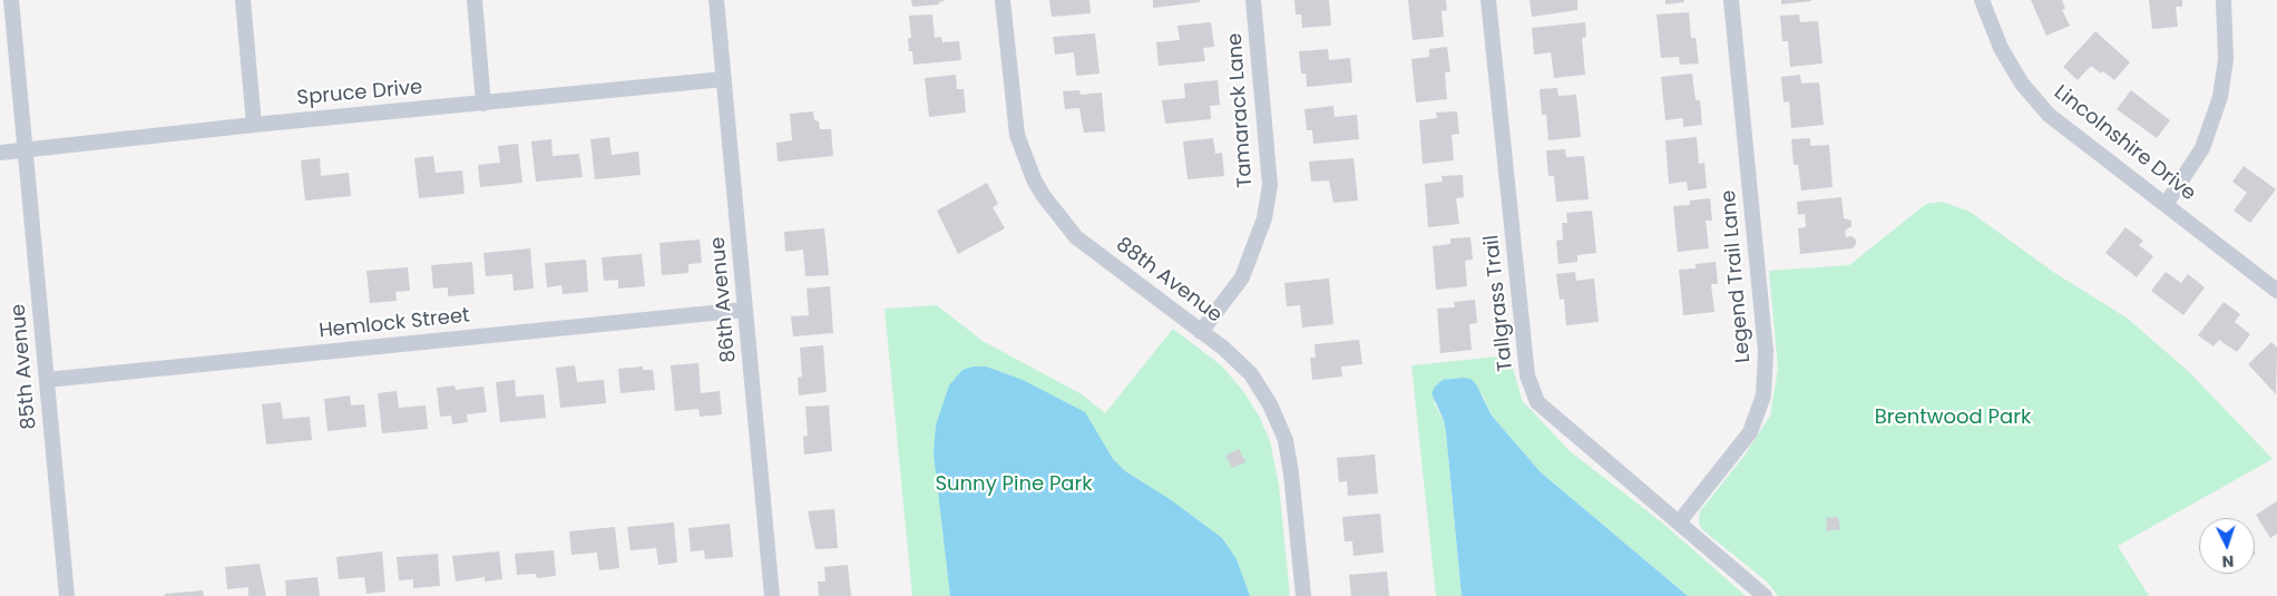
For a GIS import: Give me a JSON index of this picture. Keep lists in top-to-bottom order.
{
  "streets": {
    "street": [
      "Spruce Drive",
      "Tamarack Lane",
      "Lincolnshire Drive",
      "Legend Trail Lane",
      "88th Avenue",
      "86th Avenue",
      "Tallgrass Trail",
      "Hemlock Street",
      "85th Avenue"
    ]
  },
  "crossings": [
    ["Spruce Drive", "86th Avenue"],
    ["Spruce Drive", "85th Avenue"],
    ["Tamarack Lane", "88th Avenue"],
    ["Legend Trail Lane", "Tallgrass Trail"],
    ["86th Avenue", "Hemlock Street"],
    ["Hemlock Street", "85th Avenue"]
  ],
  "parks": ["Brentwood Park", "Sunny Pine Park"],
  "north": "bottom"
}
